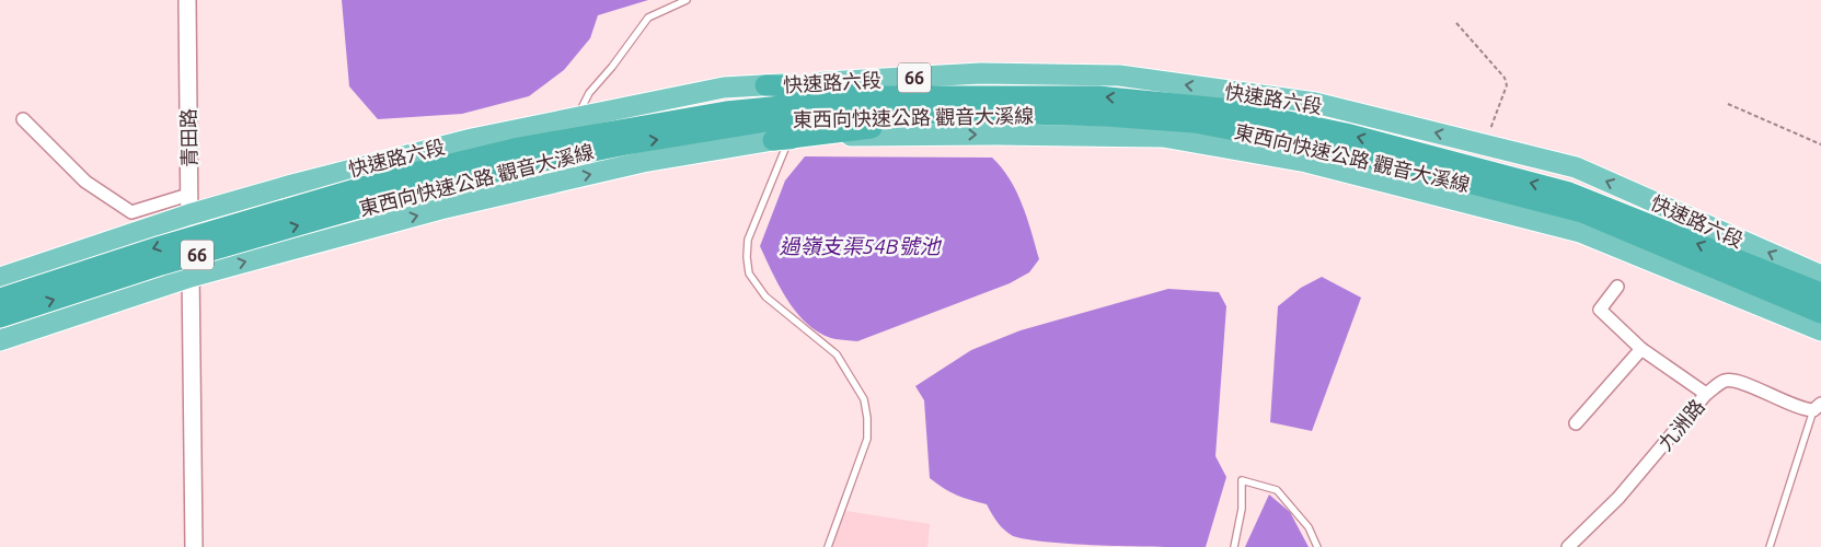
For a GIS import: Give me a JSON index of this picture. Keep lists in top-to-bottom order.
{
  "streets": {
    "highway": ["66", "東西向快速公路 觀音大溪線"],
    "main road": ["快速路六段"],
    "street": ["青田路", "九洲路"]
  },
  "crossings": [
    ["66", "青田路"],
    ["快速路六段", "青田路"]
  ],
  "water": ["過嶺支渠54B號池"]
}
